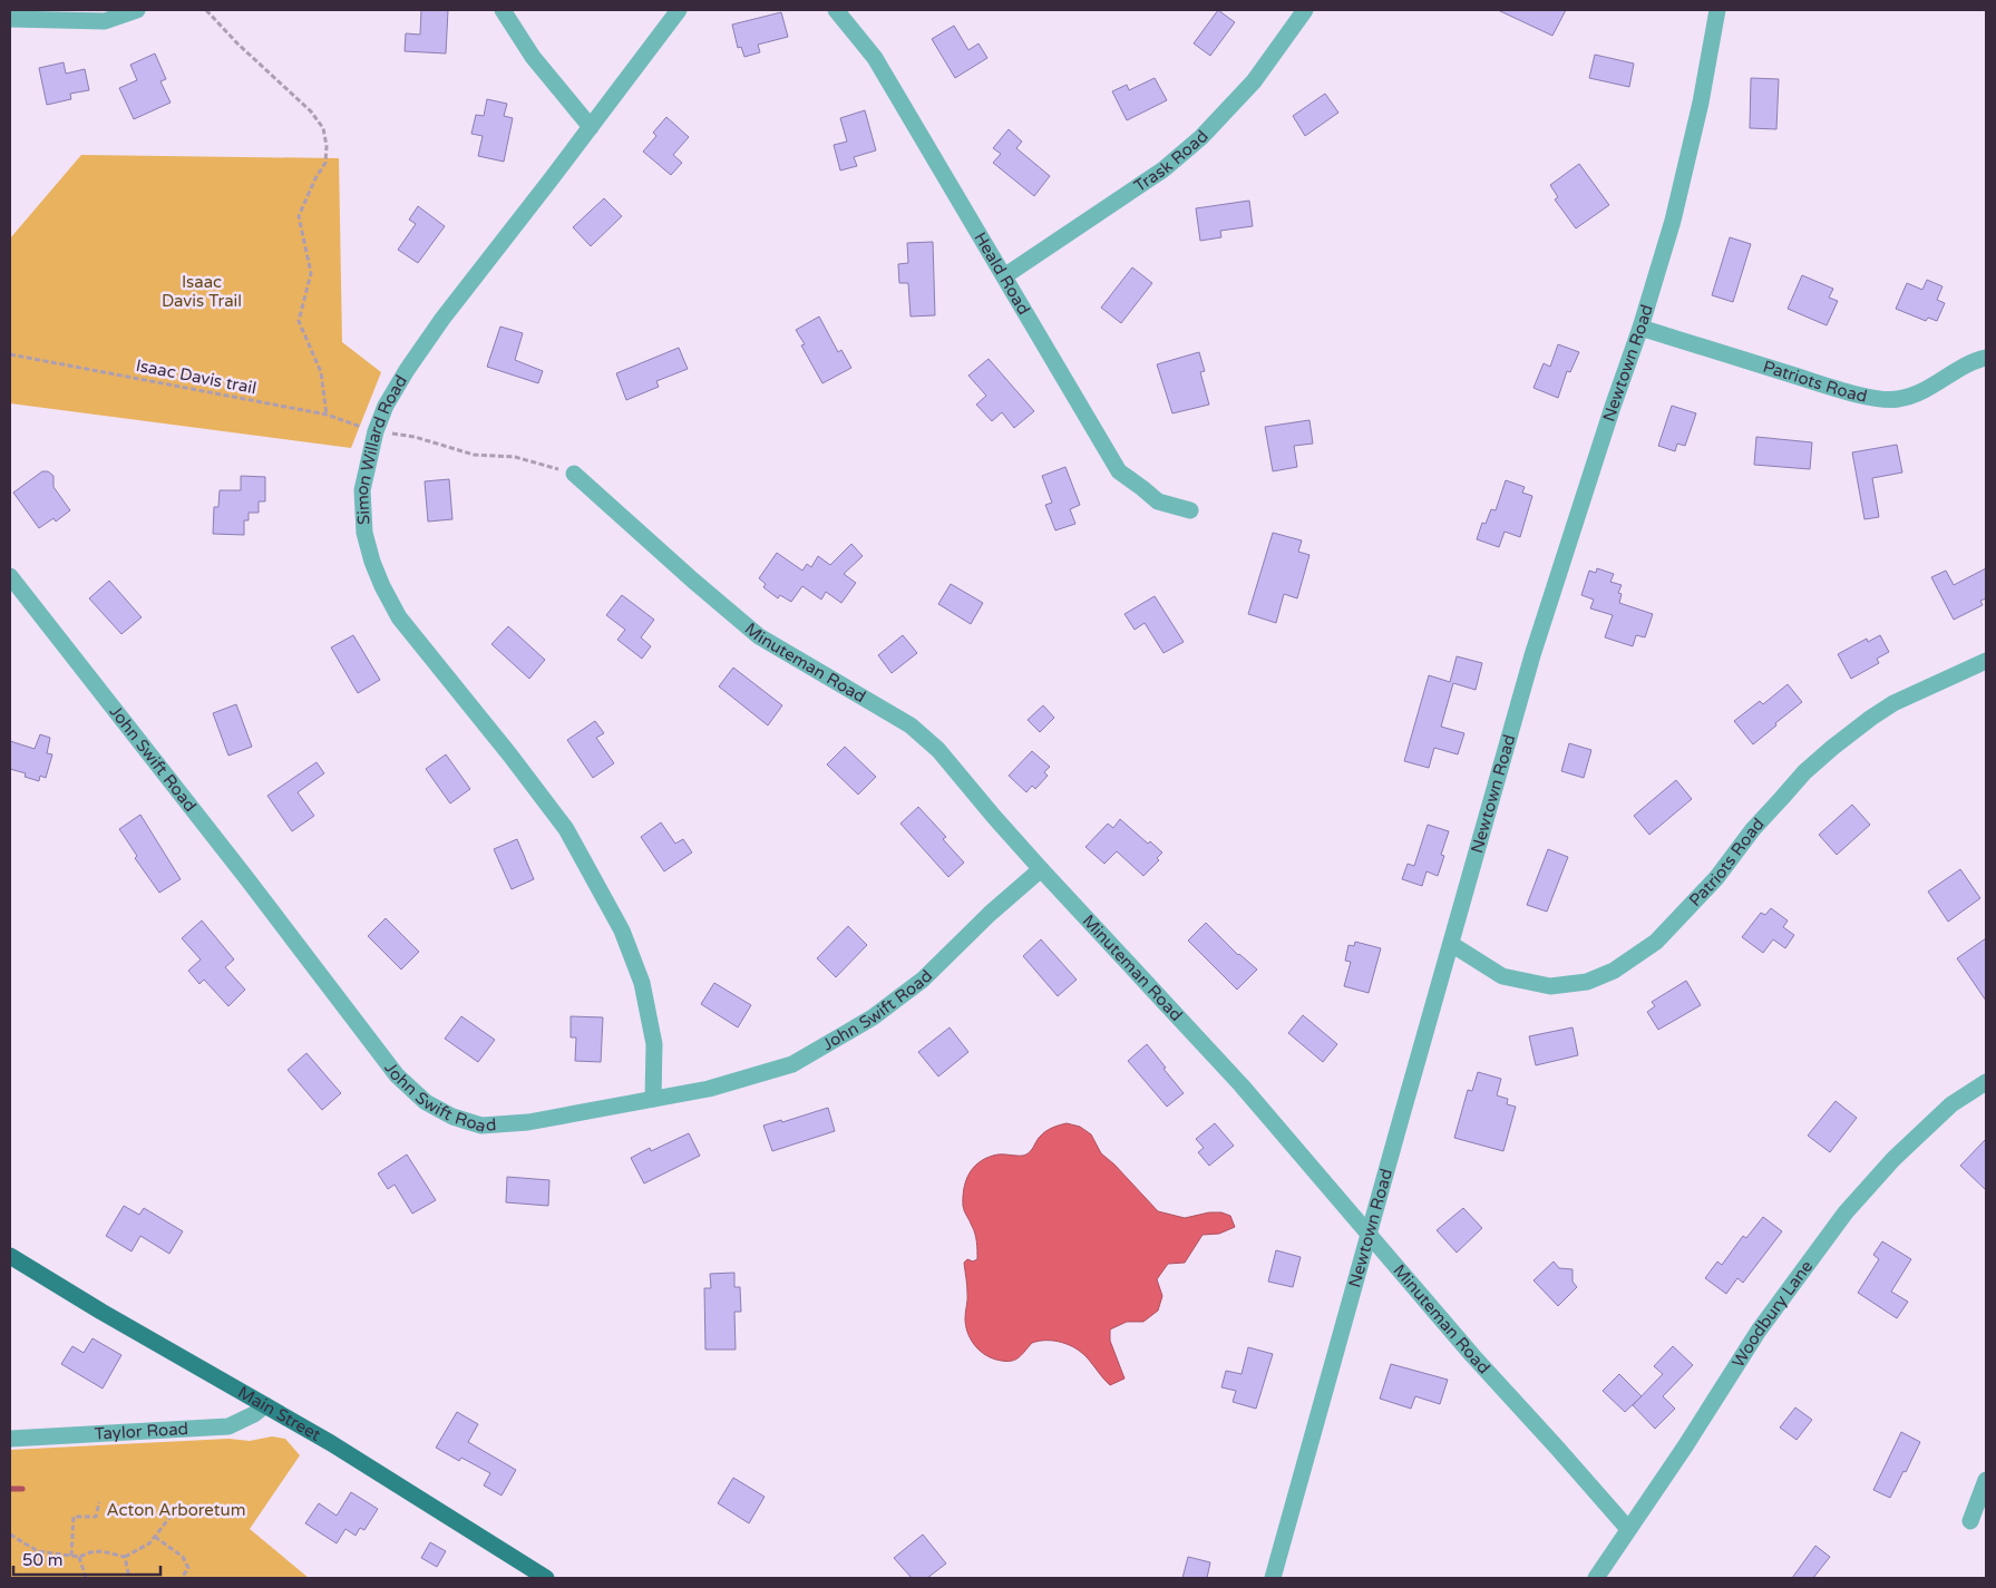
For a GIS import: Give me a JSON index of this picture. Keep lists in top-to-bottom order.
{
  "streets": {
    "main road": ["Main Street"],
    "street": [
      "Trask Road",
      "Heald Road",
      "Newtown Road",
      "Patriots Road",
      "Simon Willard Road",
      "Minuteman Road",
      "John Swift Road",
      "Woodbury Lane",
      "Taylor Road"
    ],
    "path": ["Isaac Davis trail"]
  },
  "crossings": [
    ["Trask Road", "Heald Road"],
    ["Newtown Road", "Patriots Road"],
    ["Newtown Road", "Minuteman Road"],
    ["Isaac Davis trail", "Simon Willard Road"],
    ["Isaac Davis trail", "Minuteman Road"],
    ["Simon Willard Road", "John Swift Road"],
    ["Minuteman Road", "John Swift Road"],
    ["Minuteman Road", "Woodbury Lane"],
    ["Main Street", "Taylor Road"]
  ],
  "parks": ["Isaac Davis Trail", "Acton Arboretum"],
  "scale_bar": "50 m"
}
